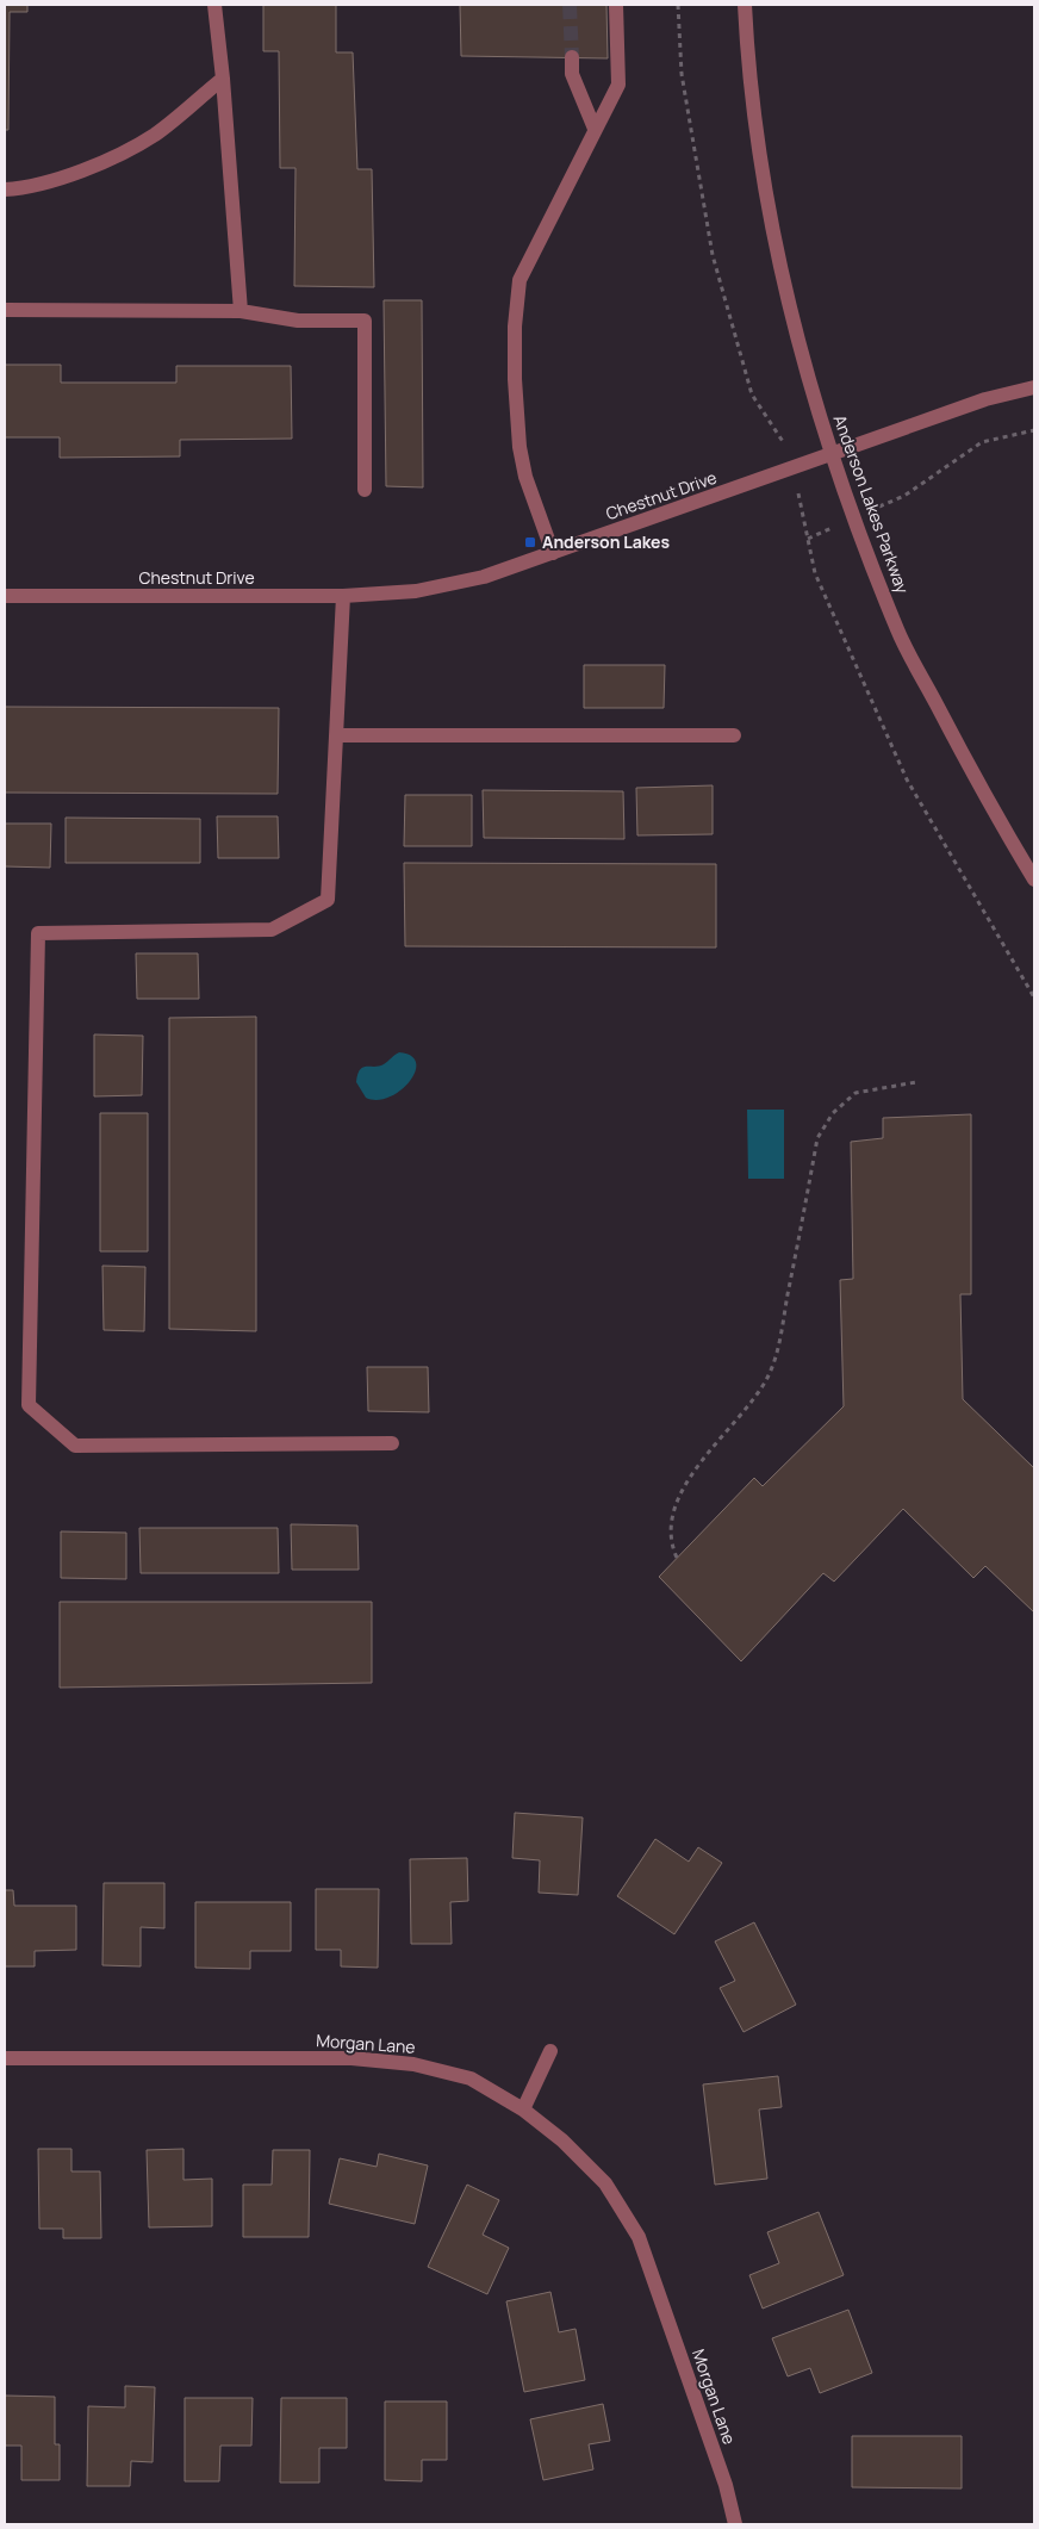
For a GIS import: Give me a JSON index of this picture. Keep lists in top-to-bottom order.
{
  "streets": {
    "street": ["Chestnut Drive", "Anderson Lakes Parkway", "Morgan Lane"]
  },
  "crossings": [
    ["Chestnut Drive", "Anderson Lakes Parkway"]
  ],
  "places": {
    "transit": ["Anderson Lakes"]
  }
}
